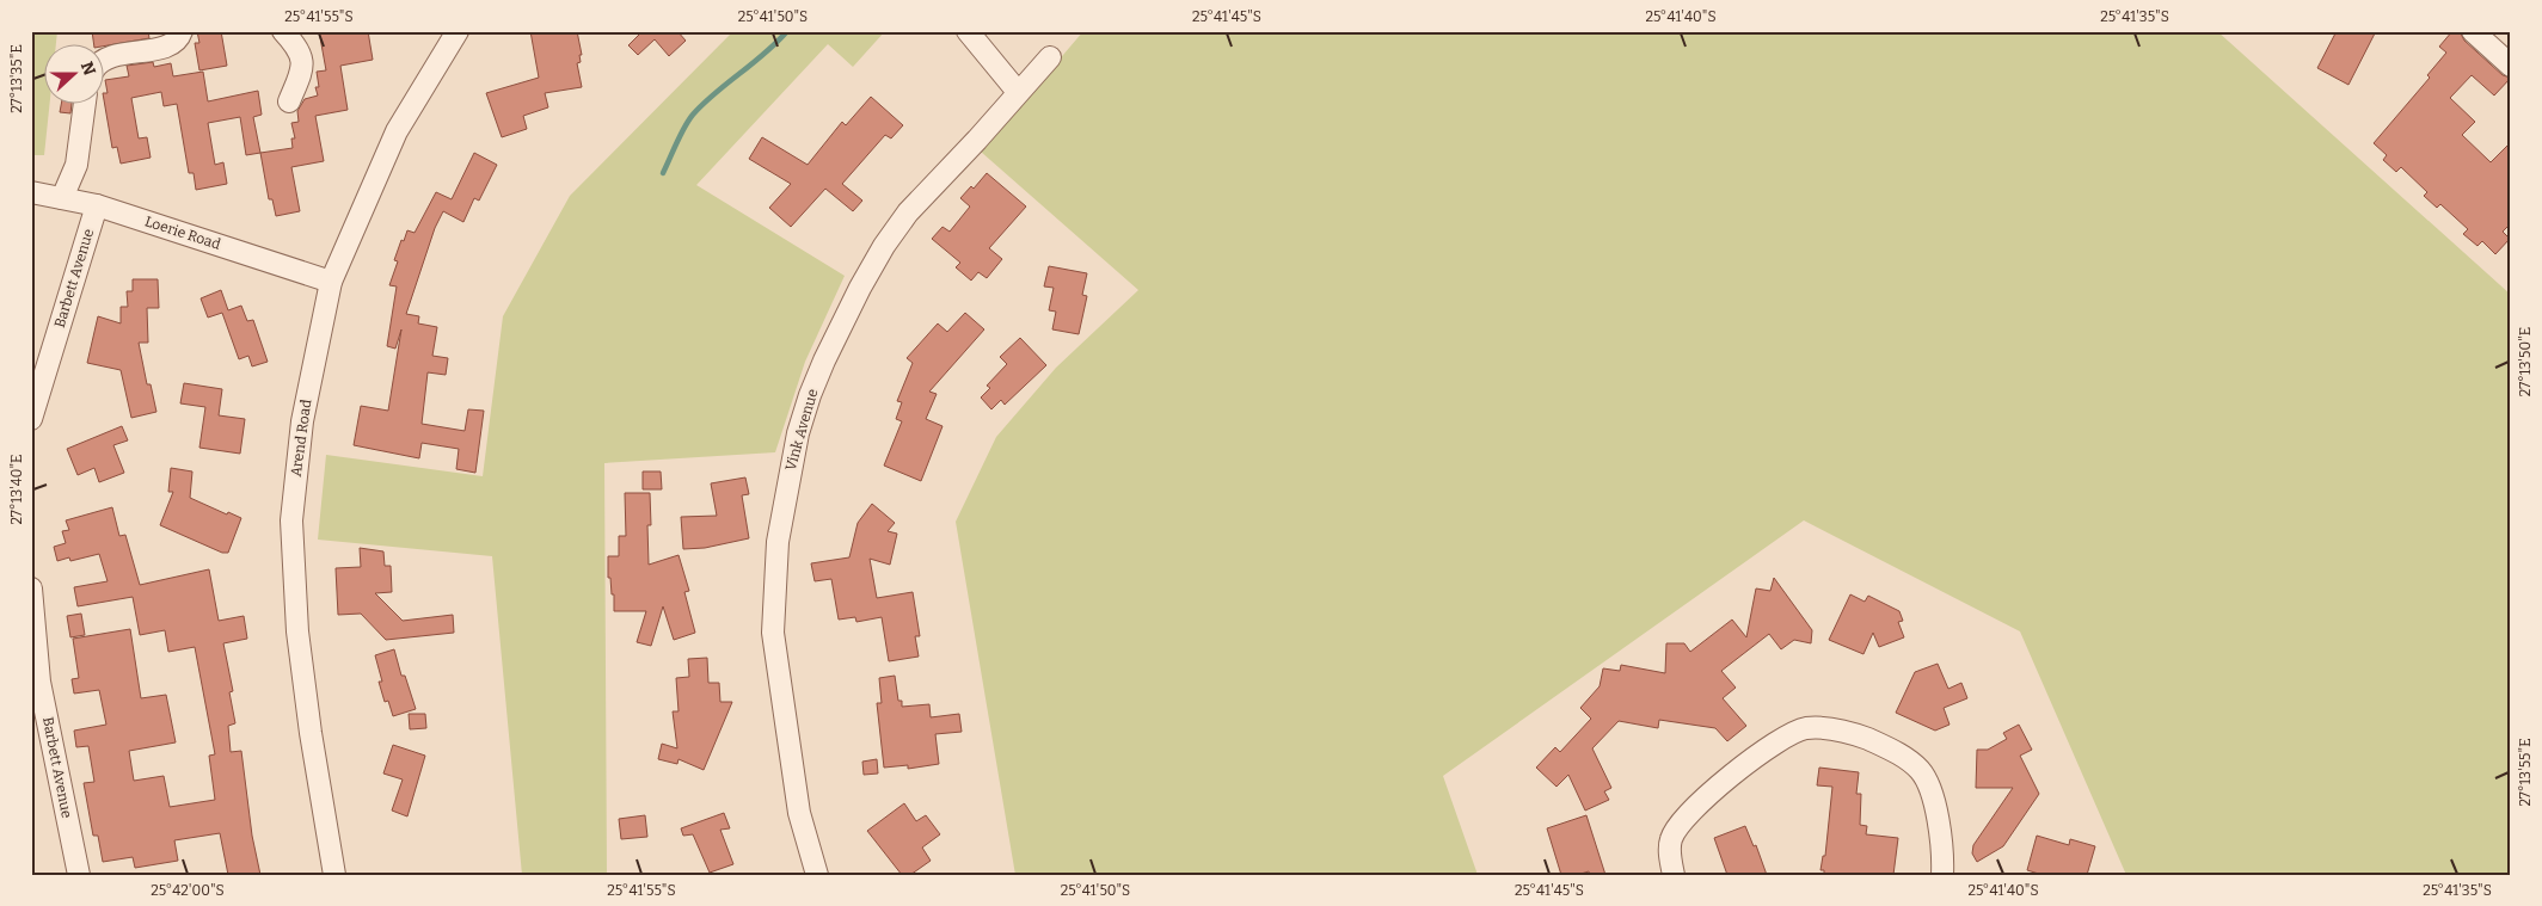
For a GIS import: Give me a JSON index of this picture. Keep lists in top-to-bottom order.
{
  "streets": {
    "street": [
      "Loerie Road",
      "Barbett Avenue",
      "Vink Avenue",
      "Arend Road"
    ]
  },
  "crossings": [
    ["Loerie Road", "Barbett Avenue"],
    ["Loerie Road", "Arend Road"]
  ],
  "north": "right",
  "coordinates": [
    "25°41'55\"S",
    "25°41'50\"S",
    "25°41'45\"S",
    "25°41'40\"S",
    "25°41'35\"S",
    "27°13'35\"E",
    "27°13'50\"E",
    "27°13'40\"E",
    "27°13'55\"E",
    "25°42'00\"S"
  ]
}
